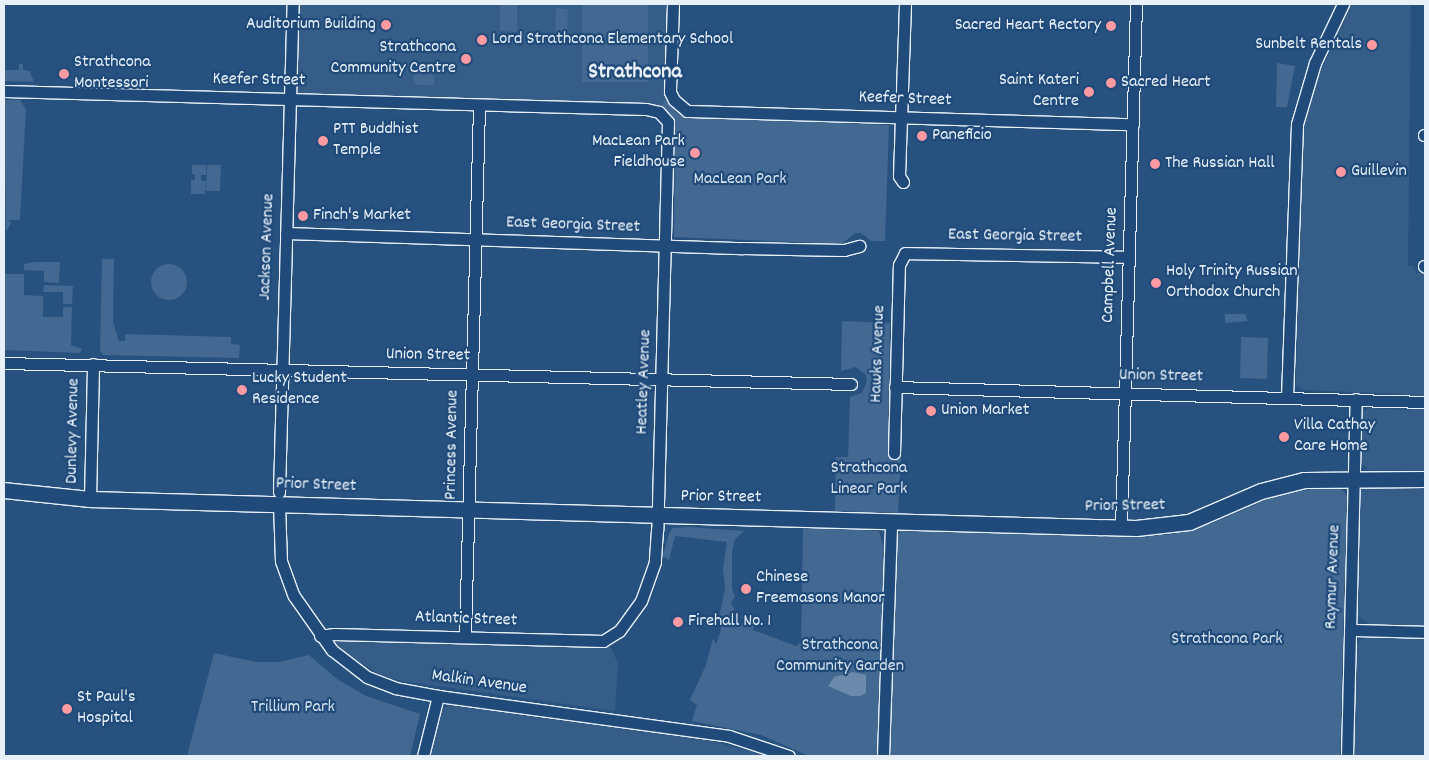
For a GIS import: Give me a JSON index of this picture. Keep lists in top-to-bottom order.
{
  "streets": {
    "main road": ["Prior Street"],
    "street": [
      "Keefer Street",
      "East Georgia Street",
      "Jackson Avenue",
      "Campbell Avenue",
      "Hawks Avenue",
      "Union Street",
      "Heatley Avenue",
      "Dunlevy Avenue",
      "Princess Avenue",
      "Raymur Avenue",
      "Atlantic Street",
      "Malkin Avenue"
    ]
  },
  "crossings": [
    ["Keefer Street", "Jackson Avenue"],
    ["Keefer Street", "Campbell Avenue"],
    ["Keefer Street", "Heatley Avenue"],
    ["Keefer Street", "Princess Avenue"],
    ["East Georgia Street", "Jackson Avenue"],
    ["East Georgia Street", "Campbell Avenue"],
    ["East Georgia Street", "Hawks Avenue"],
    ["East Georgia Street", "Heatley Avenue"],
    ["East Georgia Street", "Princess Avenue"],
    ["Jackson Avenue", "Union Street"],
    ["Jackson Avenue", "Prior Street"],
    ["Jackson Avenue", "Malkin Avenue"],
    ["Campbell Avenue", "Union Street"],
    ["Campbell Avenue", "Prior Street"],
    ["Hawks Avenue", "Union Street"],
    ["Union Street", "Heatley Avenue"],
    ["Union Street", "Dunlevy Avenue"],
    ["Union Street", "Princess Avenue"],
    ["Union Street", "Raymur Avenue"],
    ["Heatley Avenue", "Prior Street"],
    ["Heatley Avenue", "Atlantic Street"],
    ["Dunlevy Avenue", "Prior Street"],
    ["Princess Avenue", "Prior Street"],
    ["Princess Avenue", "Atlantic Street"],
    ["Prior Street", "Raymur Avenue"],
    ["Prior Street", "Malkin Avenue"],
    ["Atlantic Street", "Malkin Avenue"]
  ],
  "districts": ["Strathcona"],
  "parks": [
    "MacLean Park",
    "Strathcona Linear Park",
    "Strathcona Park",
    "Strathcona Community Garden",
    "Trillium Park"
  ],
  "places": [
    "Auditorium Building",
    "Sacred Heart Rectory",
    "Lord Strathcona Elementary School",
    "Sunbelt Rentals",
    "Strathcona Community Centre",
    "Strathcona Montessori",
    "Sacred Heart",
    "Saint Kateri Centre",
    "Paneficio",
    "PTT Buddhist Temple",
    "MacLean Park Fieldhouse",
    "The Russian Hall",
    "Guillevin",
    "Finch's Market",
    "Holy Trinity Russian Orthodox Church",
    "Lucky Student Residence",
    "Union Market",
    "Villa Cathay Care Home",
    "Chinese Freemasons Manor",
    "Firehall No. 1",
    "St Paul's Hospital"
  ]
}
